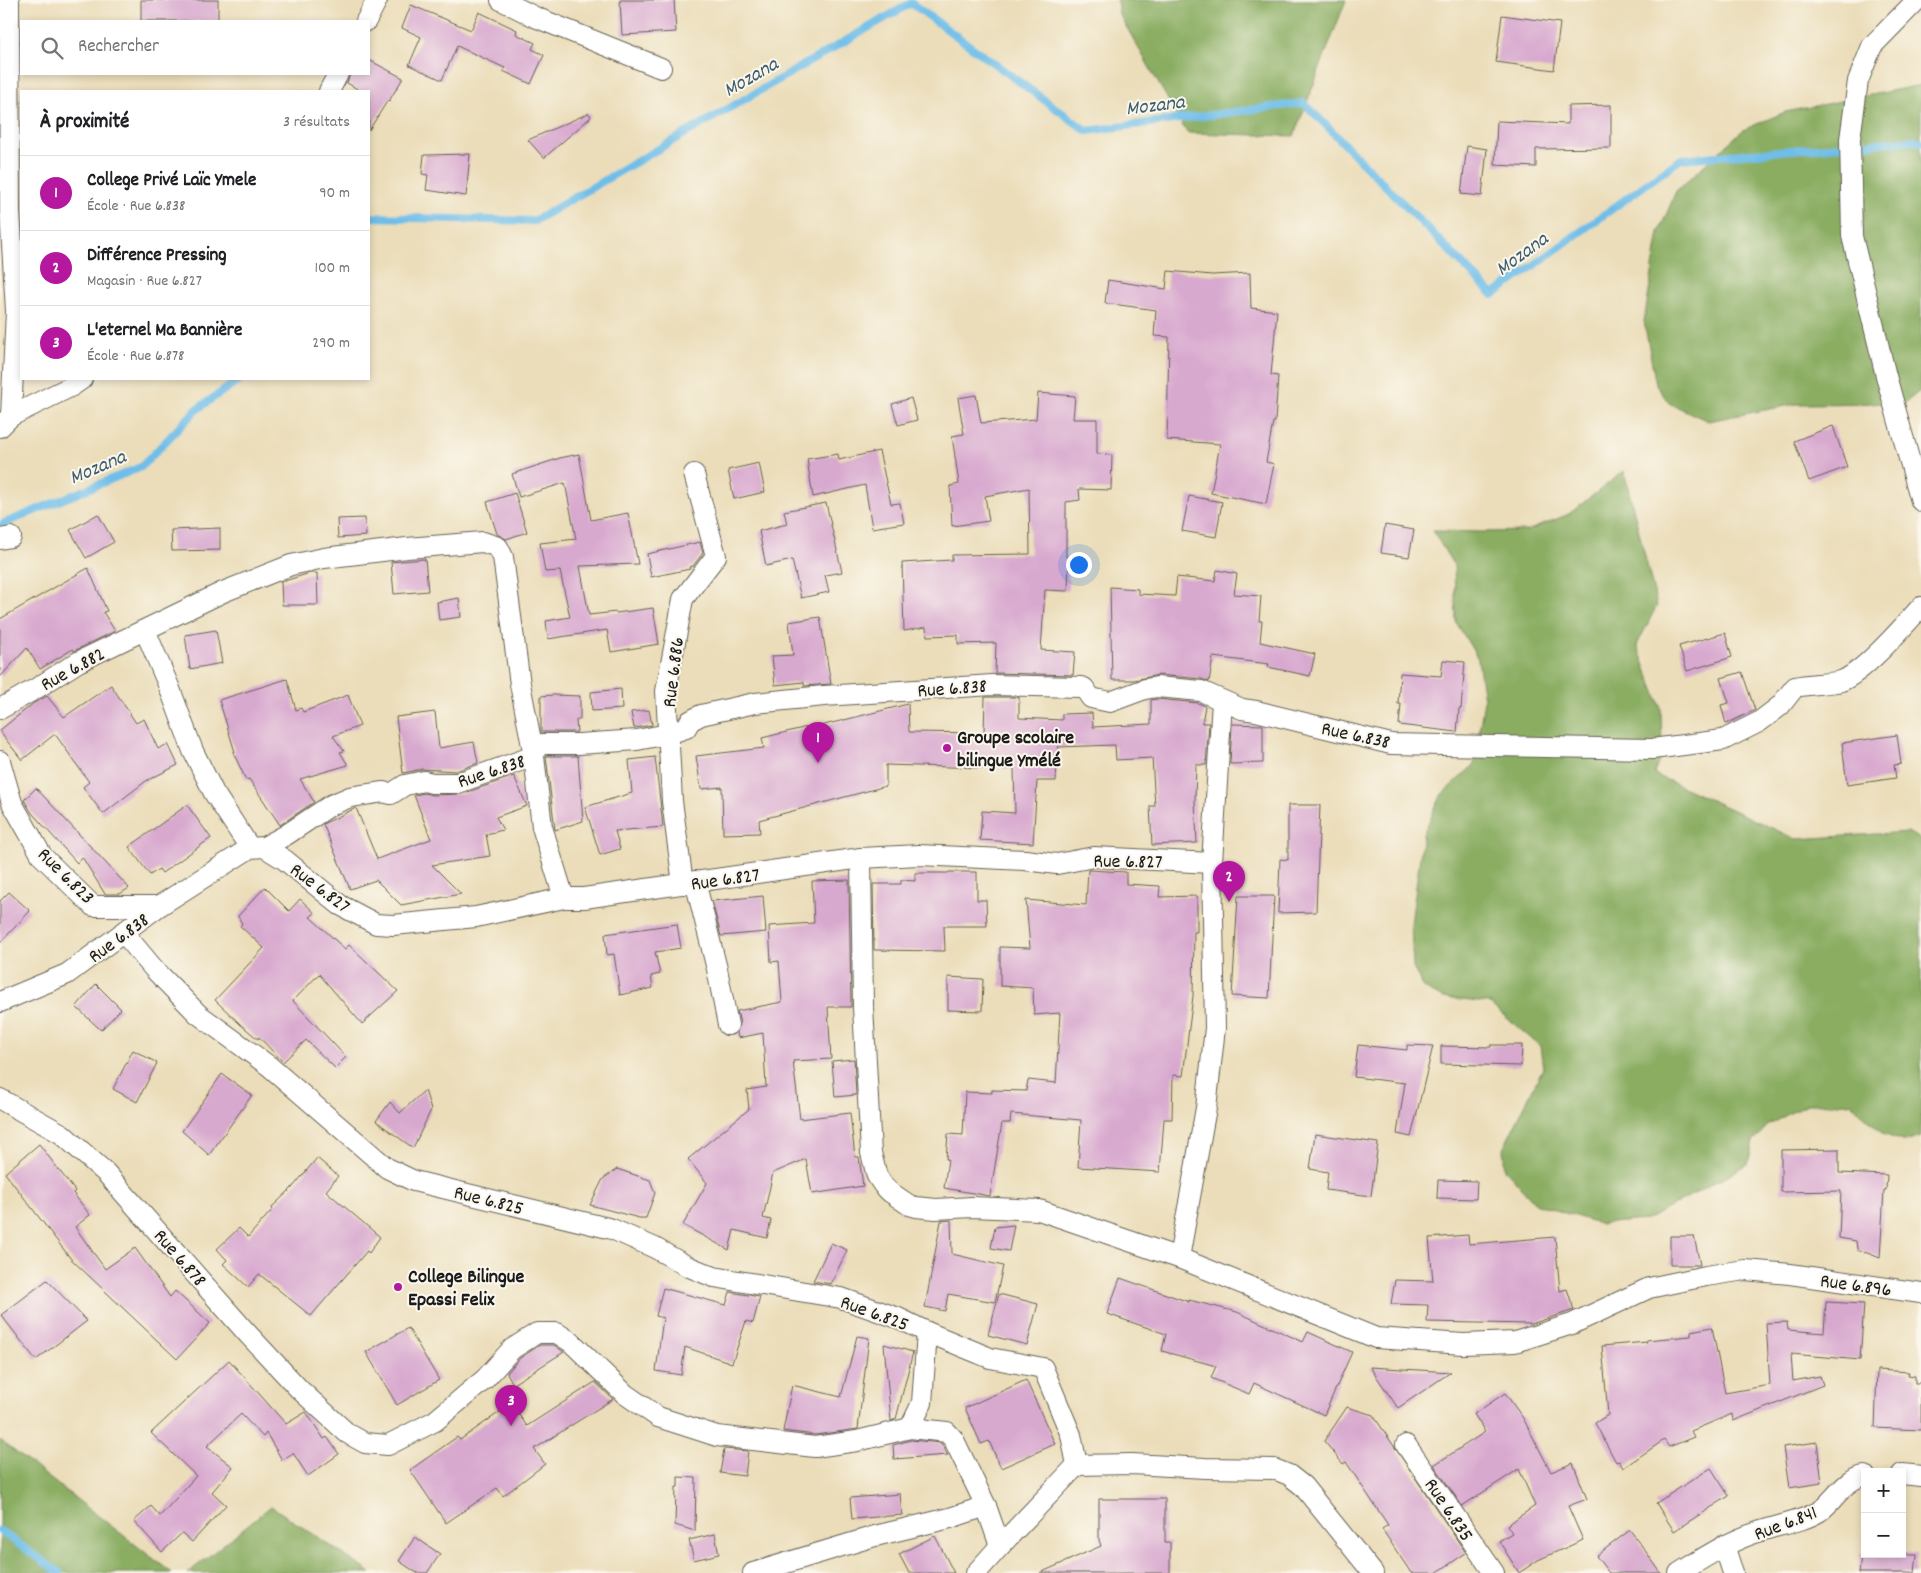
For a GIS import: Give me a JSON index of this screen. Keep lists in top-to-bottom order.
{
  "streets": {
    "street": [
      "Rue 6.882",
      "Rue 6.886",
      "Rue 6.838",
      "Rue 6.827",
      "Rue 6.823",
      "Rue 6.825",
      "Rue 6.878",
      "Rue 6.896",
      "Rue 6.835",
      "Rue 6.841"
    ]
  },
  "crossings": [
    ["Rue 6.882", "Rue 6.838"],
    ["Rue 6.882", "Rue 6.827"],
    ["Rue 6.886", "Rue 6.838"],
    ["Rue 6.886", "Rue 6.827"],
    ["Rue 6.838", "Rue 6.827"],
    ["Rue 6.838", "Rue 6.823"],
    ["Rue 6.838", "Rue 6.825"],
    ["Rue 6.827", "Rue 6.896"]
  ],
  "water": ["Mozana"],
  "places": ["Groupe scolaire bilingue Ymélé", "College Bilingue Epassi Felix"],
  "page": {
    "search": "Rechercher",
    "heading": ["À proximité", "3 résultats"],
    "list": [
      {
        "mark": "1",
        "name": "College Privé Laïc Ymele",
        "note": "École · Rue 6.838",
        "value": "90 m"
      },
      {
        "mark": "2",
        "name": "Différence Pressing",
        "note": "Magasin · Rue 6.827",
        "value": "100 m"
      },
      {
        "mark": "3",
        "name": "L'eternel Ma Bannière",
        "note": "École · Rue 6.878",
        "value": "290 m"
      }
    ],
    "pins": ["1", "2", "3"],
    "map_buttons": ["+", "−"]
  }
}
